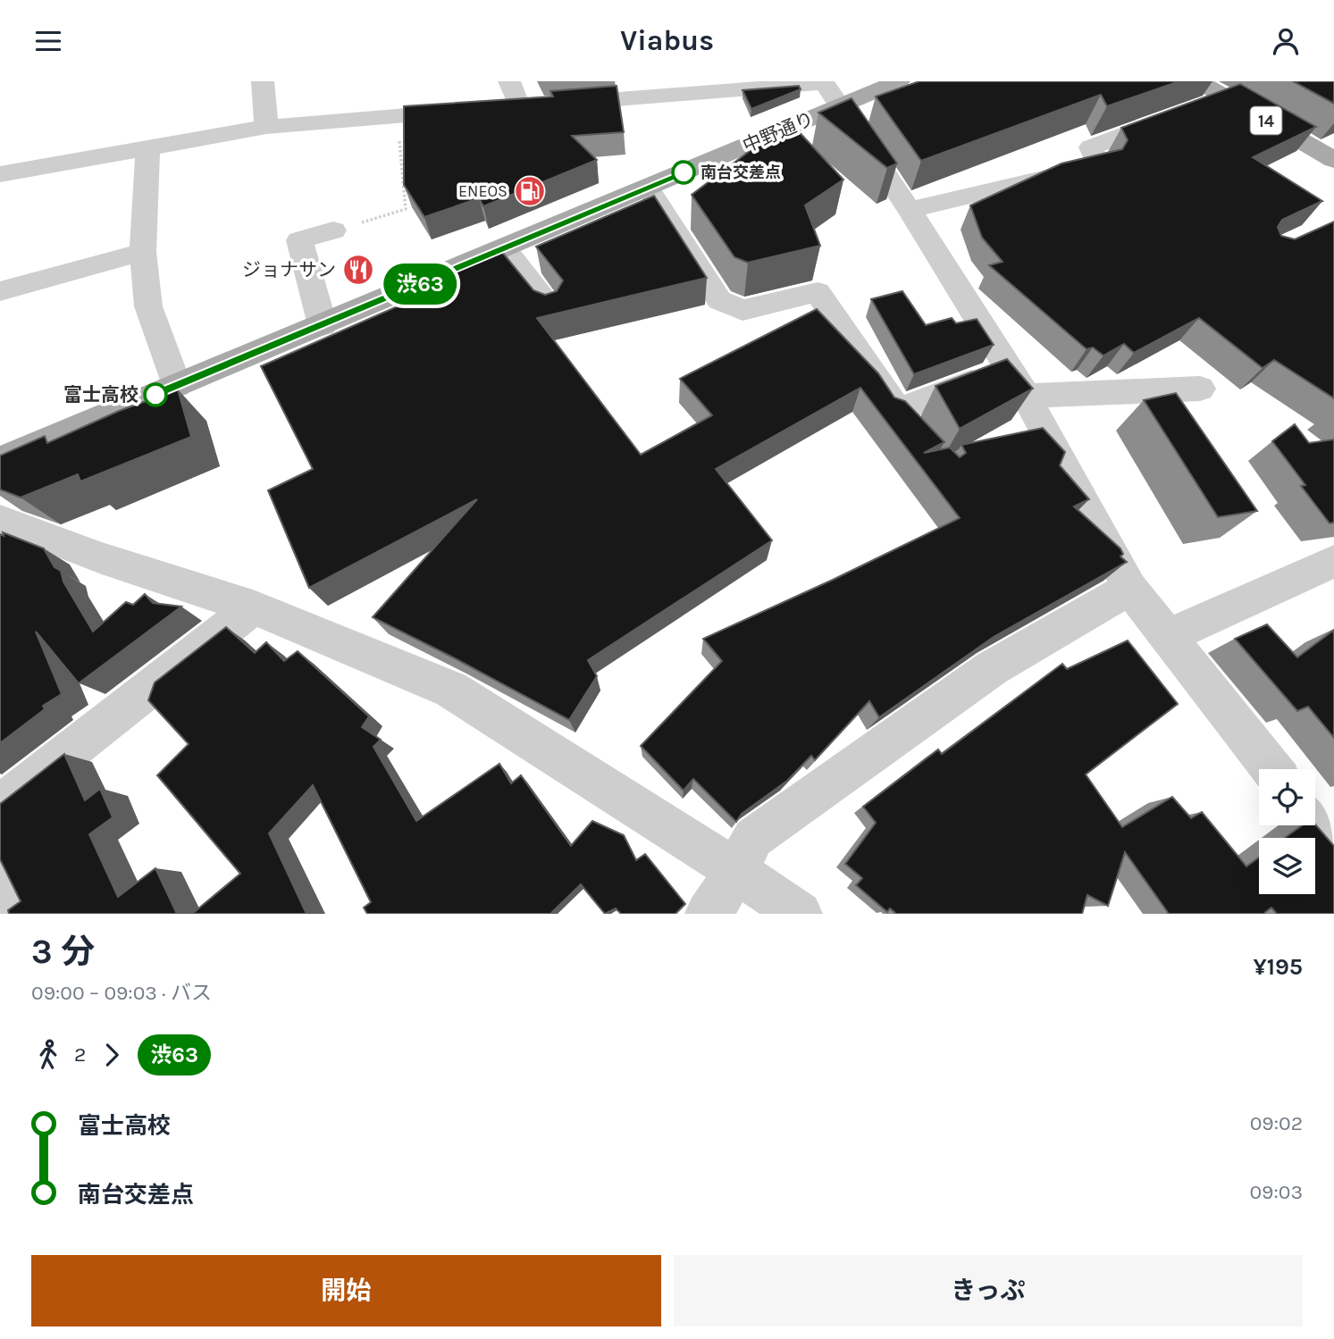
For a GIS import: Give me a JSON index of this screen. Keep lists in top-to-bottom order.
{
  "streets": {
    "main road": ["14", "中野通り"]
  },
  "places": {
    "other": ["南台交差点", "富士高校"],
    "fuel station": ["ENEOS"],
    "restaurant": ["ジョナサン"]
  },
  "lines": ["bus line 渋63"],
  "page": {
    "header": "Viabus",
    "on_map": "渋63",
    "heading": ["3 分", "09:00 – 09:03 · バス", "¥195"],
    "legs": ["2", "渋63"],
    "list": [
      {
        "name": "富士高校",
        "value": "09:02"
      },
      {
        "name": "南台交差点",
        "value": "09:03"
      }
    ],
    "buttons": ["開始", "きっぷ"]
  }
}
